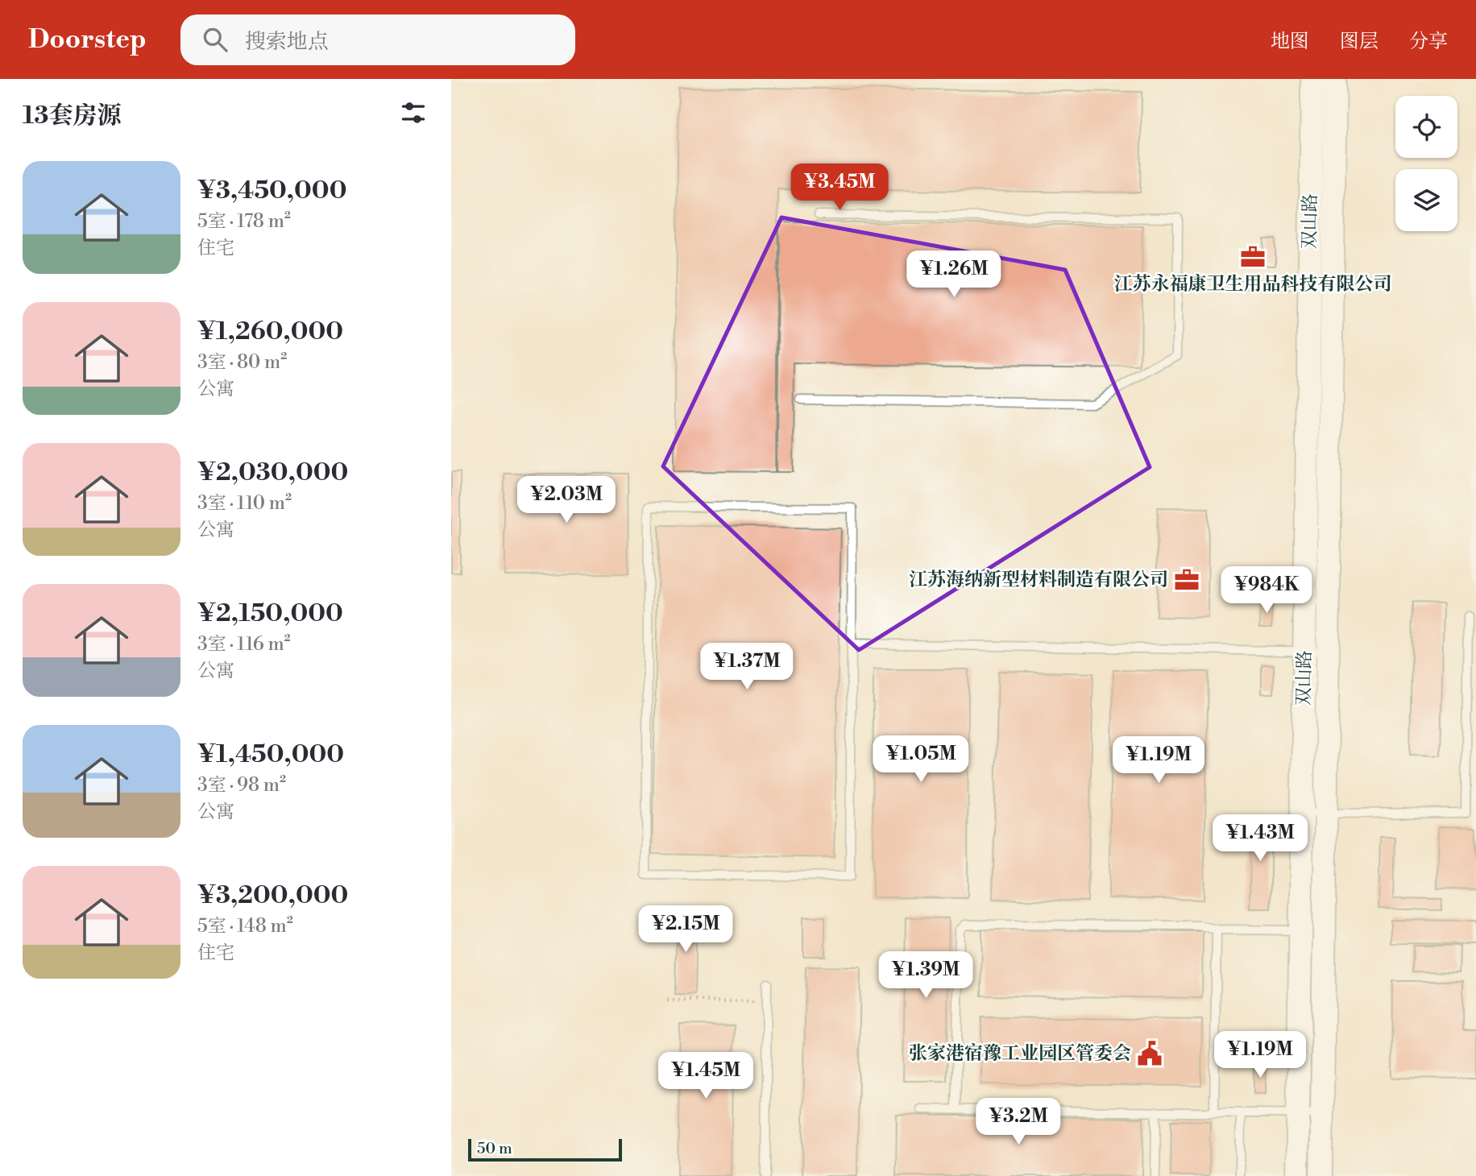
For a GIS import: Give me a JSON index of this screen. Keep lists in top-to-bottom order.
{
  "streets": {
    "street": ["双山路"]
  },
  "places": {
    "office": ["江苏永福康卫生用品科技有限公司", "江苏海纳新型材料制造有限公司"],
    "public building": ["张家港宿豫工业园区管委会"]
  },
  "scale_bar": "50 m",
  "page": {
    "header": "Doorstep",
    "search": "搜索地点",
    "nav": ["地图", "图层", "分享"],
    "heading": "13套房源",
    "list": [
      {
        "name": "¥3,450,000",
        "note": "5室 · 178 m² · 住宅"
      },
      {
        "name": "¥1,260,000",
        "note": "3室 · 80 m² · 公寓"
      },
      {
        "name": "¥2,030,000",
        "note": "3室 · 110 m² · 公寓"
      },
      {
        "name": "¥2,150,000",
        "note": "3室 · 116 m² · 公寓"
      },
      {
        "name": "¥1,450,000",
        "note": "3室 · 98 m² · 公寓"
      },
      {
        "name": "¥3,200,000",
        "note": "5室 · 148 m² · 住宅"
      }
    ],
    "price": [
      "¥3.45M",
      "¥1.26M",
      "¥2.03M",
      "¥984K",
      "¥1.37M",
      "¥1.05M",
      "¥1.19M",
      "¥1.43M",
      "¥2.15M",
      "¥1.39M",
      "¥1.19M",
      "¥1.45M",
      "¥3.2M"
    ],
    "scale": "50 m"
  }
}
